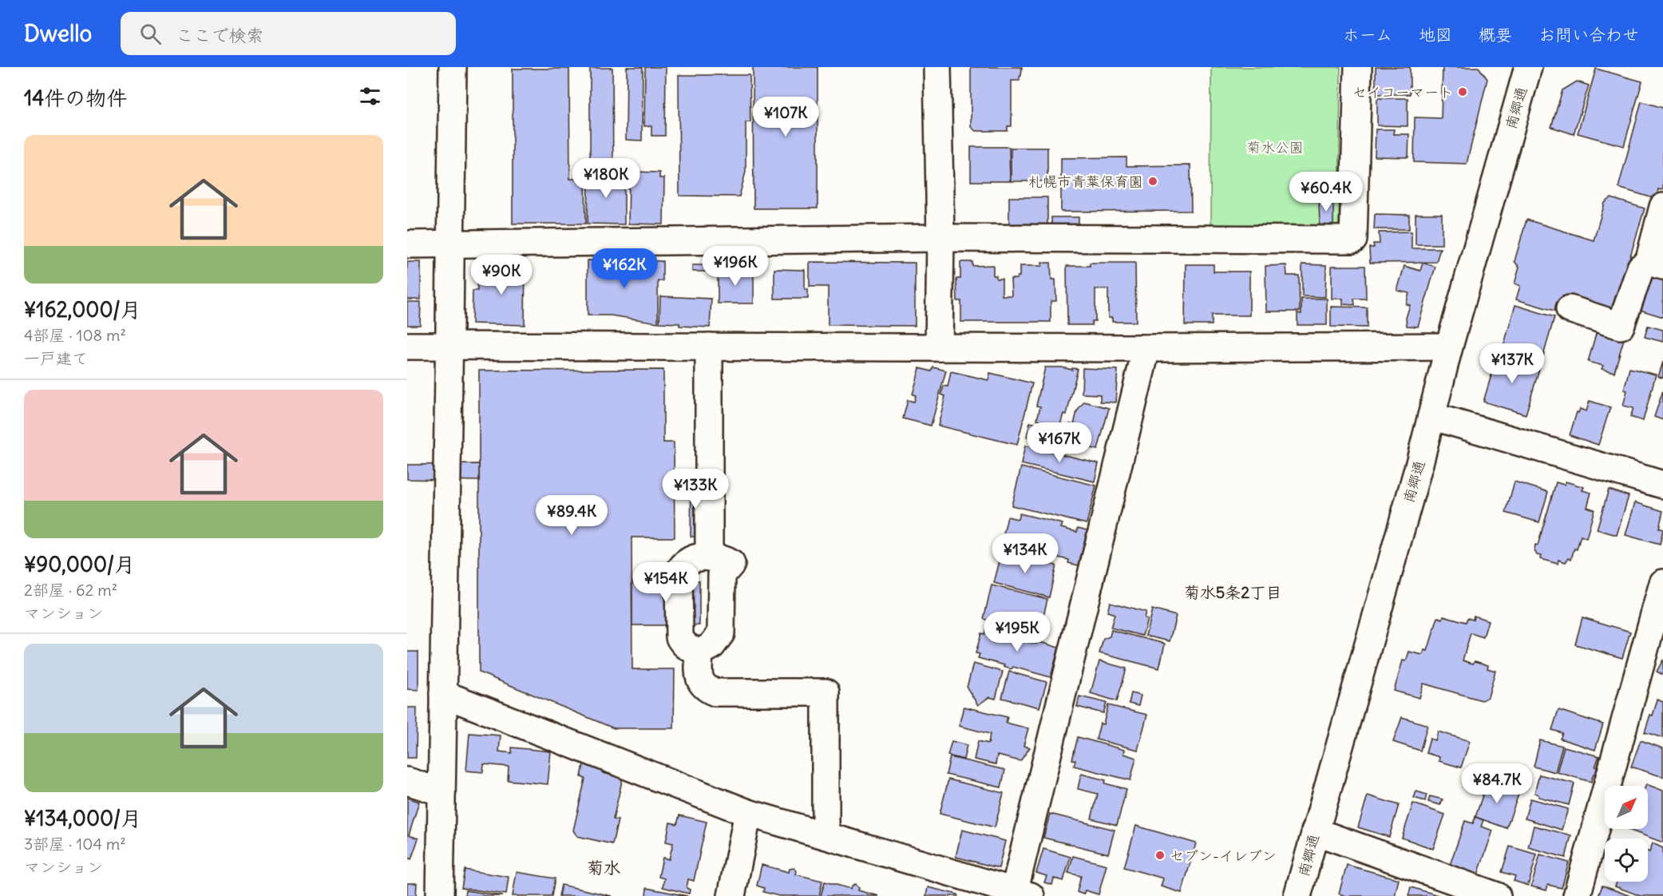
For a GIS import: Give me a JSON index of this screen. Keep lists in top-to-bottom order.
{
  "streets": {
    "street": ["南郷通"]
  },
  "districts": ["菊水5条2丁目", "菊水"],
  "parks": ["菊水公園"],
  "places": ["セイコーマート", "札幌市青葉保育園", "セブン-イレブン"],
  "north": "top right",
  "page": {
    "header": "Dwello",
    "search": "ここで検索",
    "nav": [
      "ホーム",
      "地図",
      "概要",
      "お問い合わせ"
    ],
    "heading": "14件の物件",
    "price": [
      "¥107K",
      "¥180K",
      "¥60.4K",
      "¥196K",
      "¥162K",
      "¥90K",
      "¥137K",
      "¥167K",
      "¥133K",
      "¥89.4K",
      "¥134K",
      "¥154K",
      "¥195K",
      "¥84.7K"
    ],
    "list": [
      {
        "name": "¥162,000/月",
        "note": "4部屋 · 108 m² · 一戸建て"
      },
      {
        "name": "¥90,000/月",
        "note": "2部屋 · 62 m² · マンション"
      },
      {
        "name": "¥134,000/月",
        "note": "3部屋 · 104 m² · マンション"
      }
    ]
  }
}
